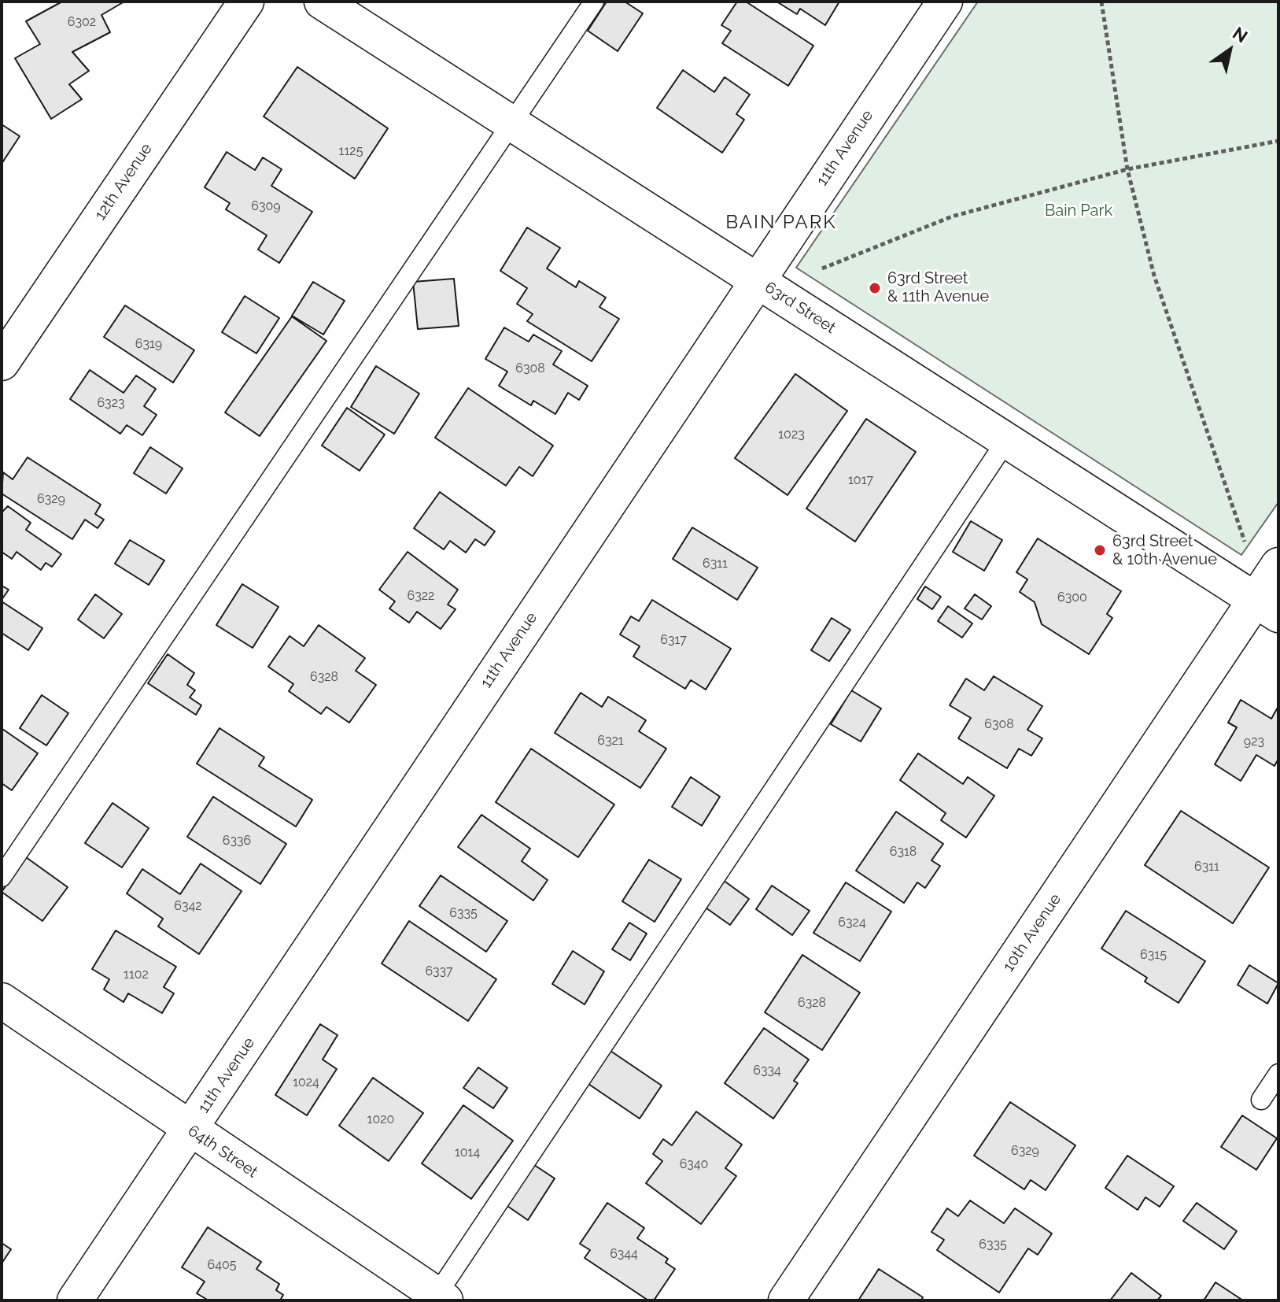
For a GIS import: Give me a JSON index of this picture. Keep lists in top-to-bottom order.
{
  "streets": {
    "street": [
      "11th Avenue",
      "12th Avenue",
      "63rd Street",
      "10th Avenue",
      "64th Street"
    ]
  },
  "crossings": [
    ["11th Avenue", "63rd Street"],
    ["11th Avenue", "64th Street"],
    ["63rd Street", "10th Avenue"]
  ],
  "districts": ["BAIN PARK"],
  "parks": ["Bain Park"],
  "places": ["63rd Street & 11th Avenue", "63rd Street & 10th Avenue"],
  "house_numbers": [
    "6302",
    "1125",
    "6309",
    "6319",
    "6308",
    "6323",
    "1023",
    "1017",
    "6329",
    "6311",
    "6322",
    "6300",
    "6317",
    "6328",
    "6308",
    "6321",
    "923",
    "6336",
    "6318",
    "6311",
    "6342",
    "6335",
    "6324",
    "6315",
    "6337",
    "1102",
    "6328",
    "6334",
    "1024",
    "1020",
    "6329",
    "1014",
    "6340",
    "6335",
    "6344",
    "6405"
  ],
  "north": "top right"
}
